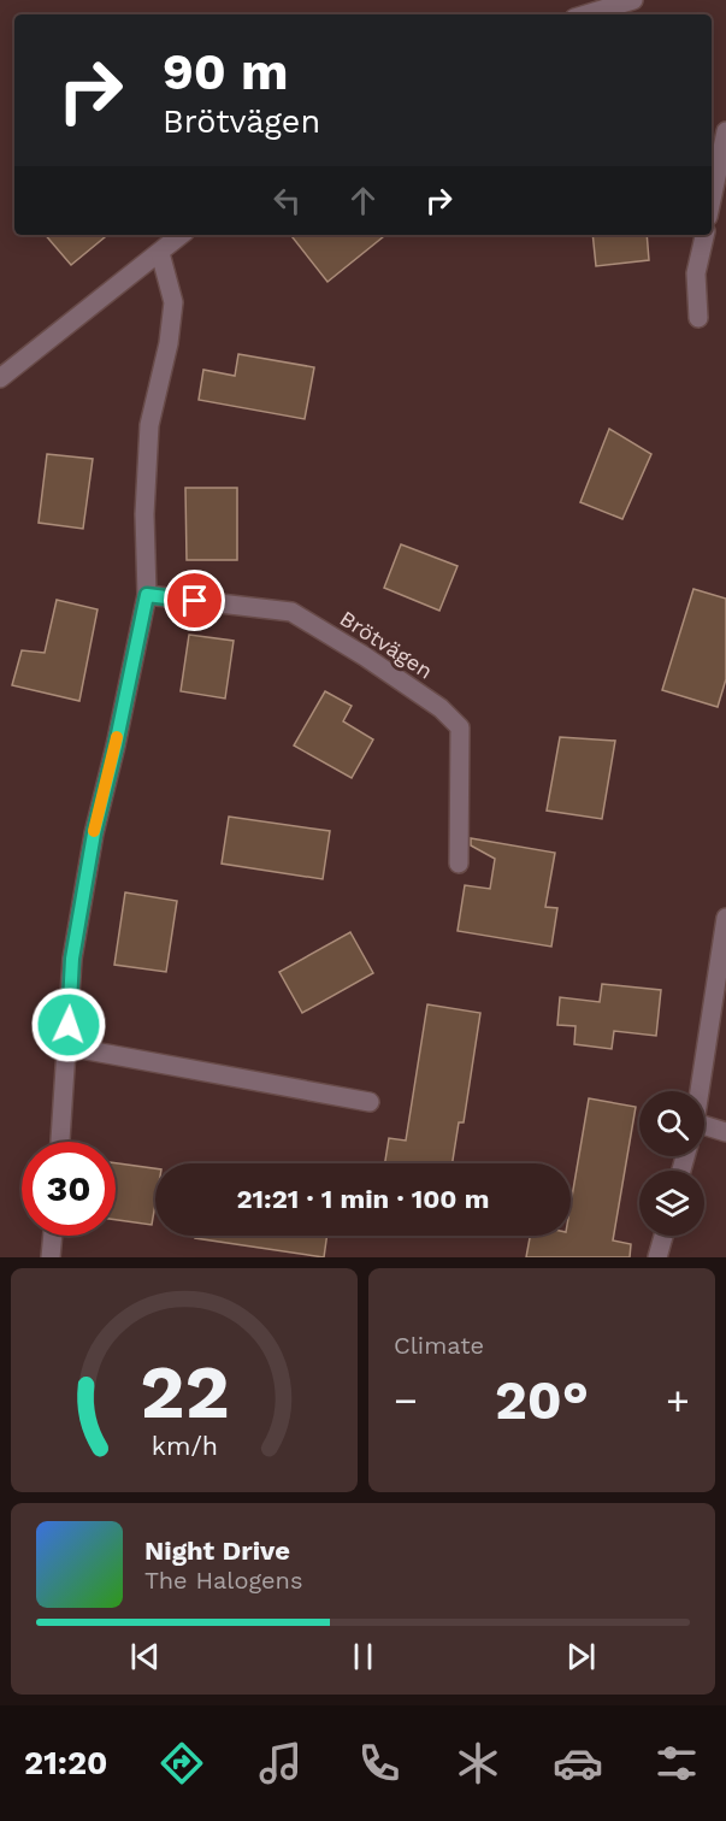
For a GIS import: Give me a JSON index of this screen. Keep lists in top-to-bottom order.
{
  "streets": {
    "street": ["Brötvägen"]
  },
  "page": {
    "turn": ["90 m", "Brötvägen"],
    "limit": "30",
    "trip": "21:21 · 1 min · 100 m",
    "tile": "Climate",
    "heat": ["−", "20°", "+"],
    "song": ["Night Drive", "The Halogens"],
    "tabs": "21:20",
    "gauge": ["22", "km/h"]
  }
}
